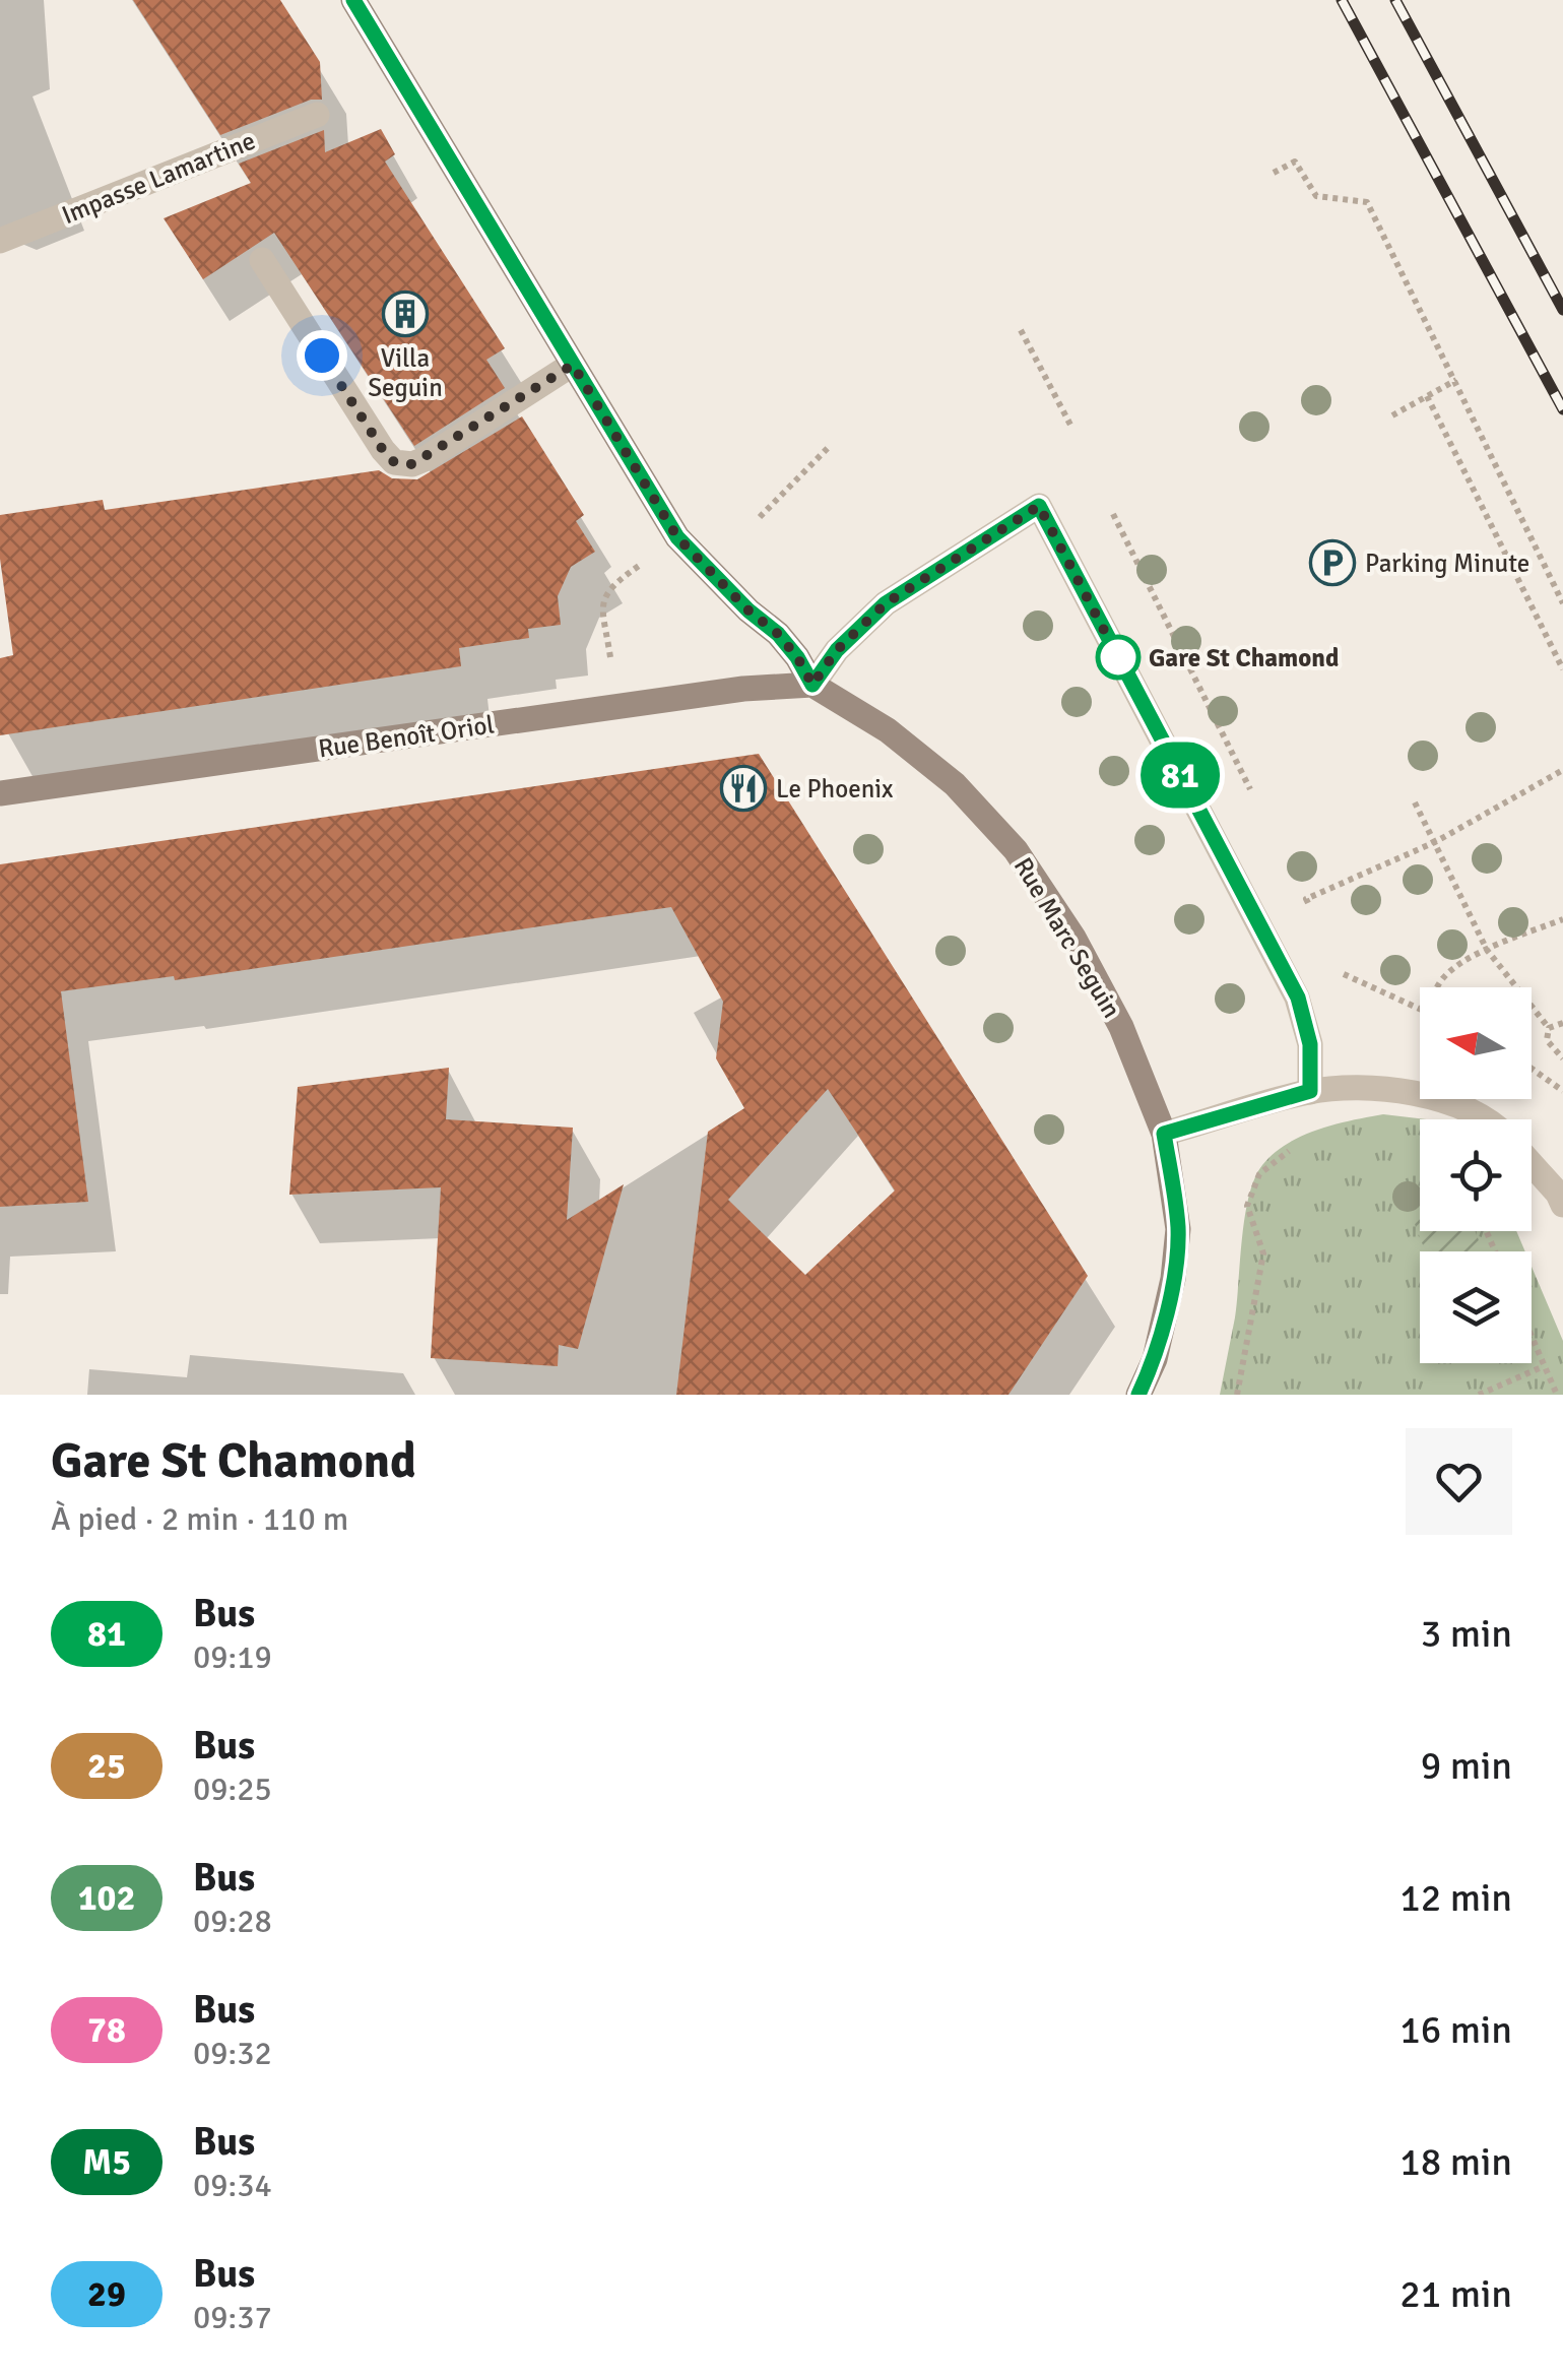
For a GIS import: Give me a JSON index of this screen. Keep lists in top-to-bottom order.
{
  "streets": {
    "main road": ["Rue Benoît Oriol", "Rue Marc Seguin"],
    "street": ["Impasse Lamartine"]
  },
  "crossings": [
    ["Rue Benoît Oriol", "Rue Marc Seguin"]
  ],
  "places": {
    "building": ["Villa Seguin"],
    "parking": ["Parking Minute"],
    "other": ["Gare St Chamond"],
    "restaurant": ["Le Phoenix"]
  },
  "lines": ["bus line 81"],
  "north": "left",
  "page": {
    "on_map": "81",
    "heading": ["Gare St Chamond", "À pied · 2 min · 110 m"],
    "list": [
      {
        "mark": "81",
        "name": "Bus",
        "note": "09:19",
        "value": "3 min"
      },
      {
        "mark": "25",
        "name": "Bus",
        "note": "09:25",
        "value": "9 min"
      },
      {
        "mark": "102",
        "name": "Bus",
        "note": "09:28",
        "value": "12 min"
      },
      {
        "mark": "78",
        "name": "Bus",
        "note": "09:32",
        "value": "16 min"
      },
      {
        "mark": "M5",
        "name": "Bus",
        "note": "09:34",
        "value": "18 min"
      },
      {
        "mark": "29",
        "name": "Bus",
        "note": "09:37",
        "value": "21 min"
      }
    ]
  }
}
